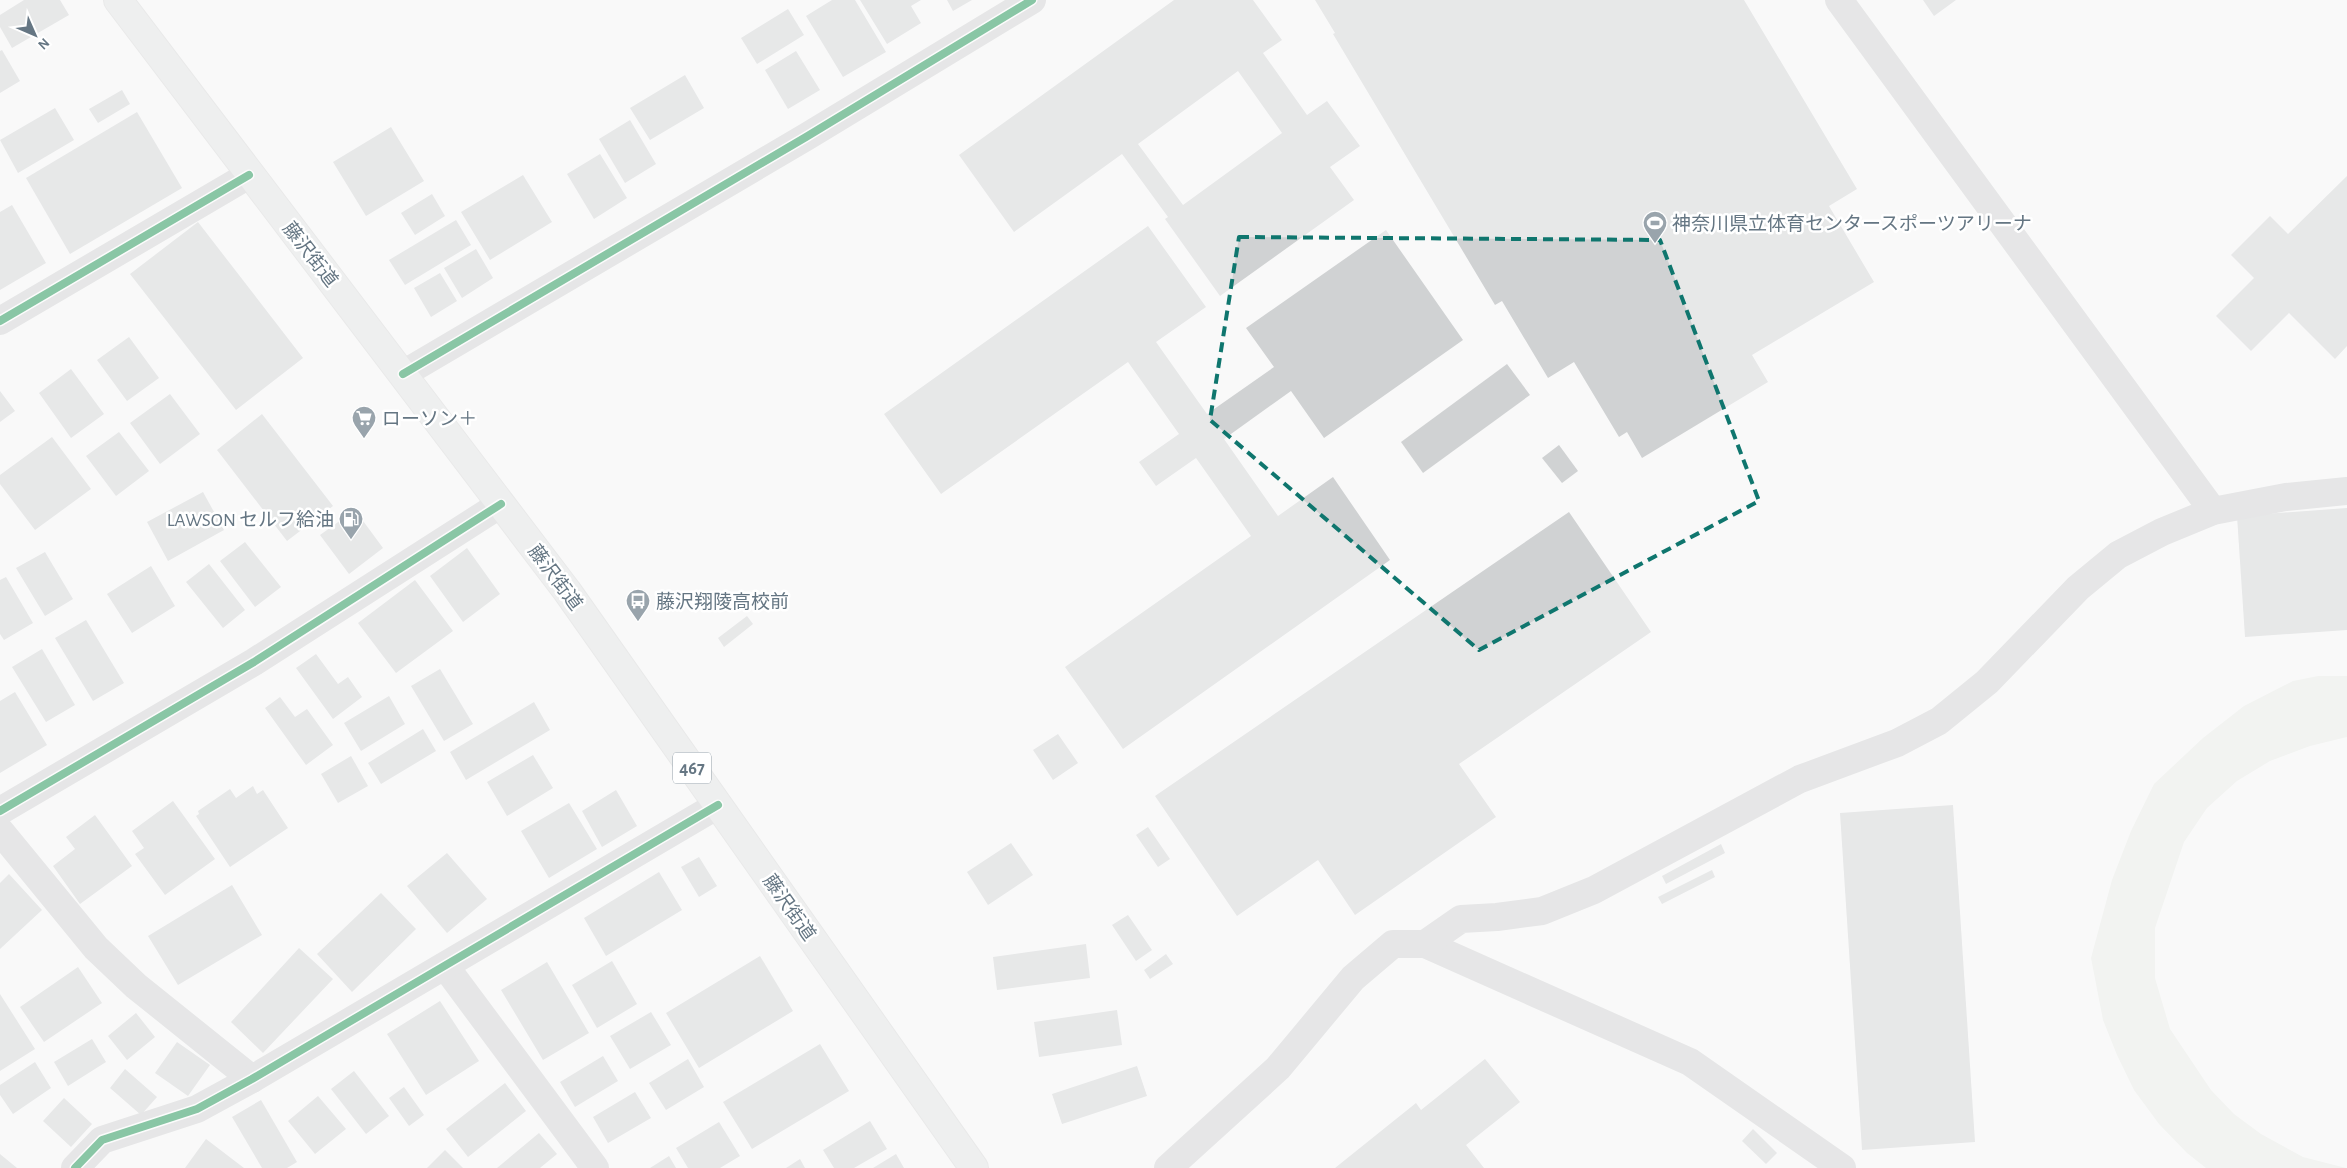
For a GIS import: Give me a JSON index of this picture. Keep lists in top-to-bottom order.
{
  "streets": {
    "highway": ["藤沢街道", "467"]
  },
  "places": {
    "sports": ["神奈川県立体育センタースポーツアリーナ"],
    "supermarket": ["ローソン＋"],
    "fuel station": ["LAWSON セルフ給油"],
    "bus stop": ["藤沢翔陵高校前"]
  },
  "north": "bottom right"
}
